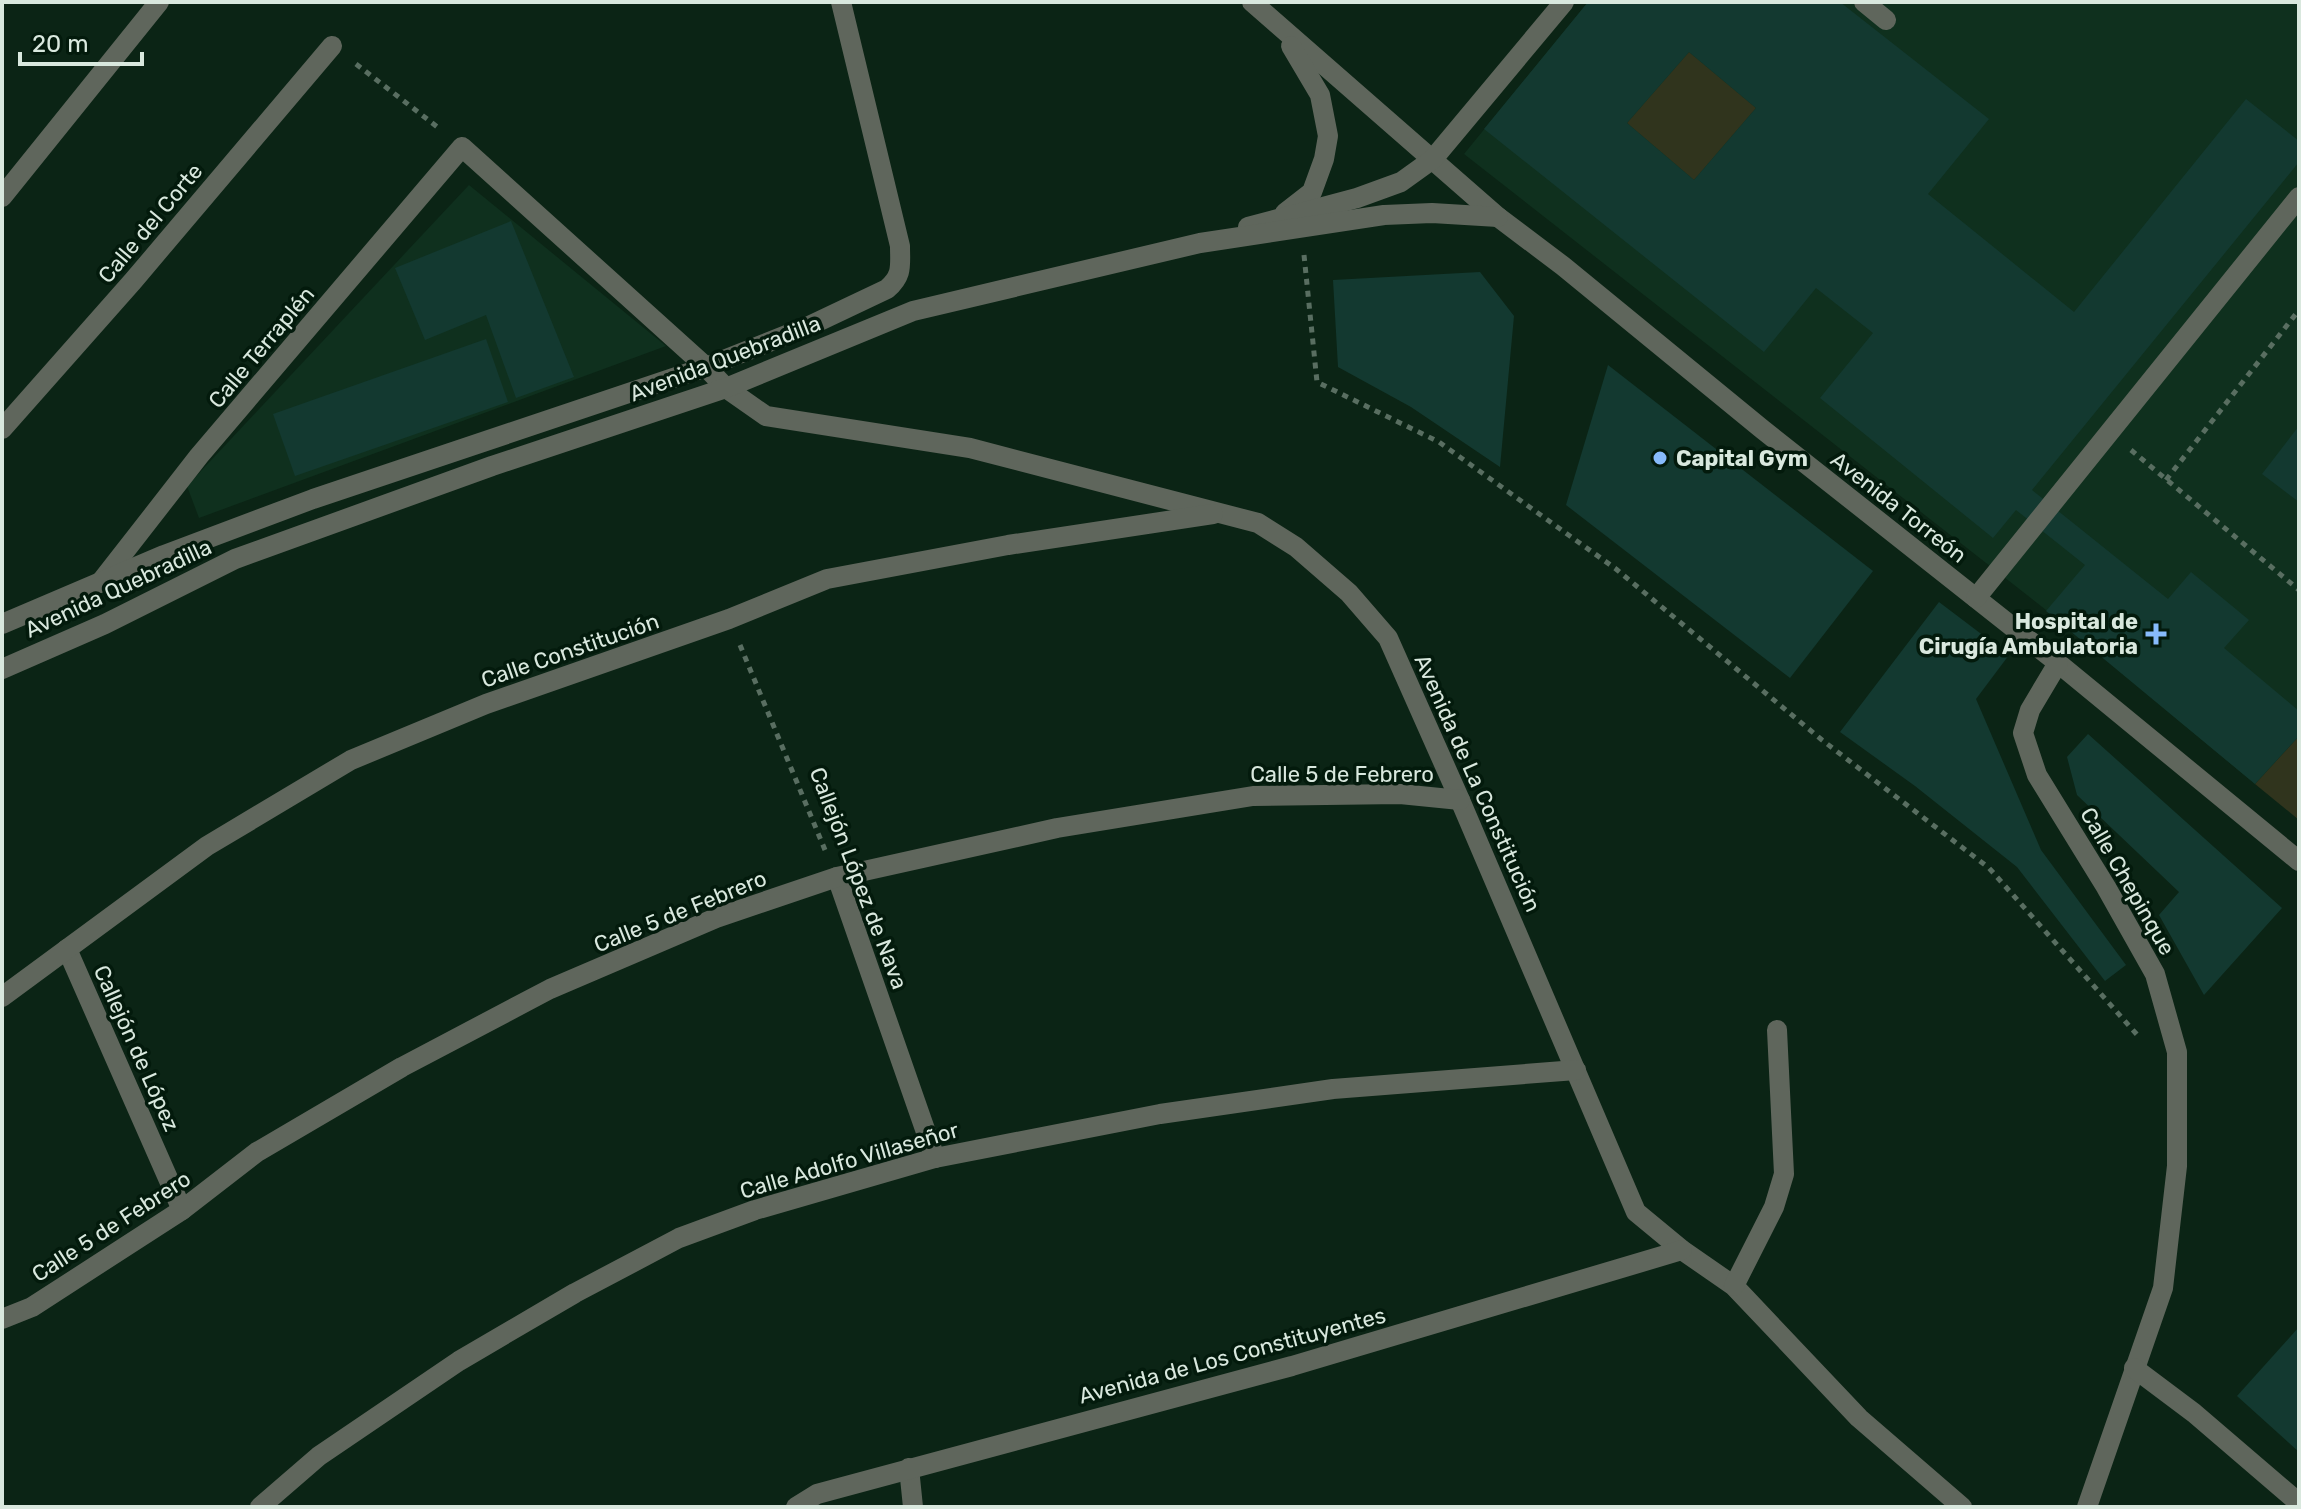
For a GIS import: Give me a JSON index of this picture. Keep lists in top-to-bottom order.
{
  "streets": {
    "street": [
      "Calle del Corte",
      "Calle Terraplén",
      "Avenida Quebradilla",
      "Avenida Torreón",
      "Calle Constitución",
      "Calle 5 de Febrero",
      "Avenida de La Constitución",
      "Callejón López de Nava",
      "Calle Chepinque",
      "Callejón de López",
      "Calle Adolfo Villaseñor",
      "Avenida de Los Constituyentes"
    ]
  },
  "crossings": [
    ["Calle Terraplén", "Avenida Quebradilla"],
    ["Avenida Quebradilla", "Avenida Torreón"],
    ["Avenida Quebradilla", "Avenida de La Constitución"],
    ["Avenida Torreón", "Calle Chepinque"],
    ["Calle Constitución", "Avenida de La Constitución"],
    ["Calle Constitución", "Callejón López de Nava"],
    ["Calle Constitución", "Callejón de López"],
    ["Calle 5 de Febrero", "Avenida de La Constitución"],
    ["Calle 5 de Febrero", "Callejón López de Nava"],
    ["Calle 5 de Febrero", "Callejón de López"],
    ["Avenida de La Constitución", "Calle Adolfo Villaseñor"],
    ["Avenida de La Constitución", "Avenida de Los Constituyentes"],
    ["Callejón López de Nava", "Calle Adolfo Villaseñor"]
  ],
  "places": {
    "other": ["Capital Gym"],
    "health": ["Hospital de Cirugía Ambulatoria"]
  },
  "scale_bar": "20 m"
}
